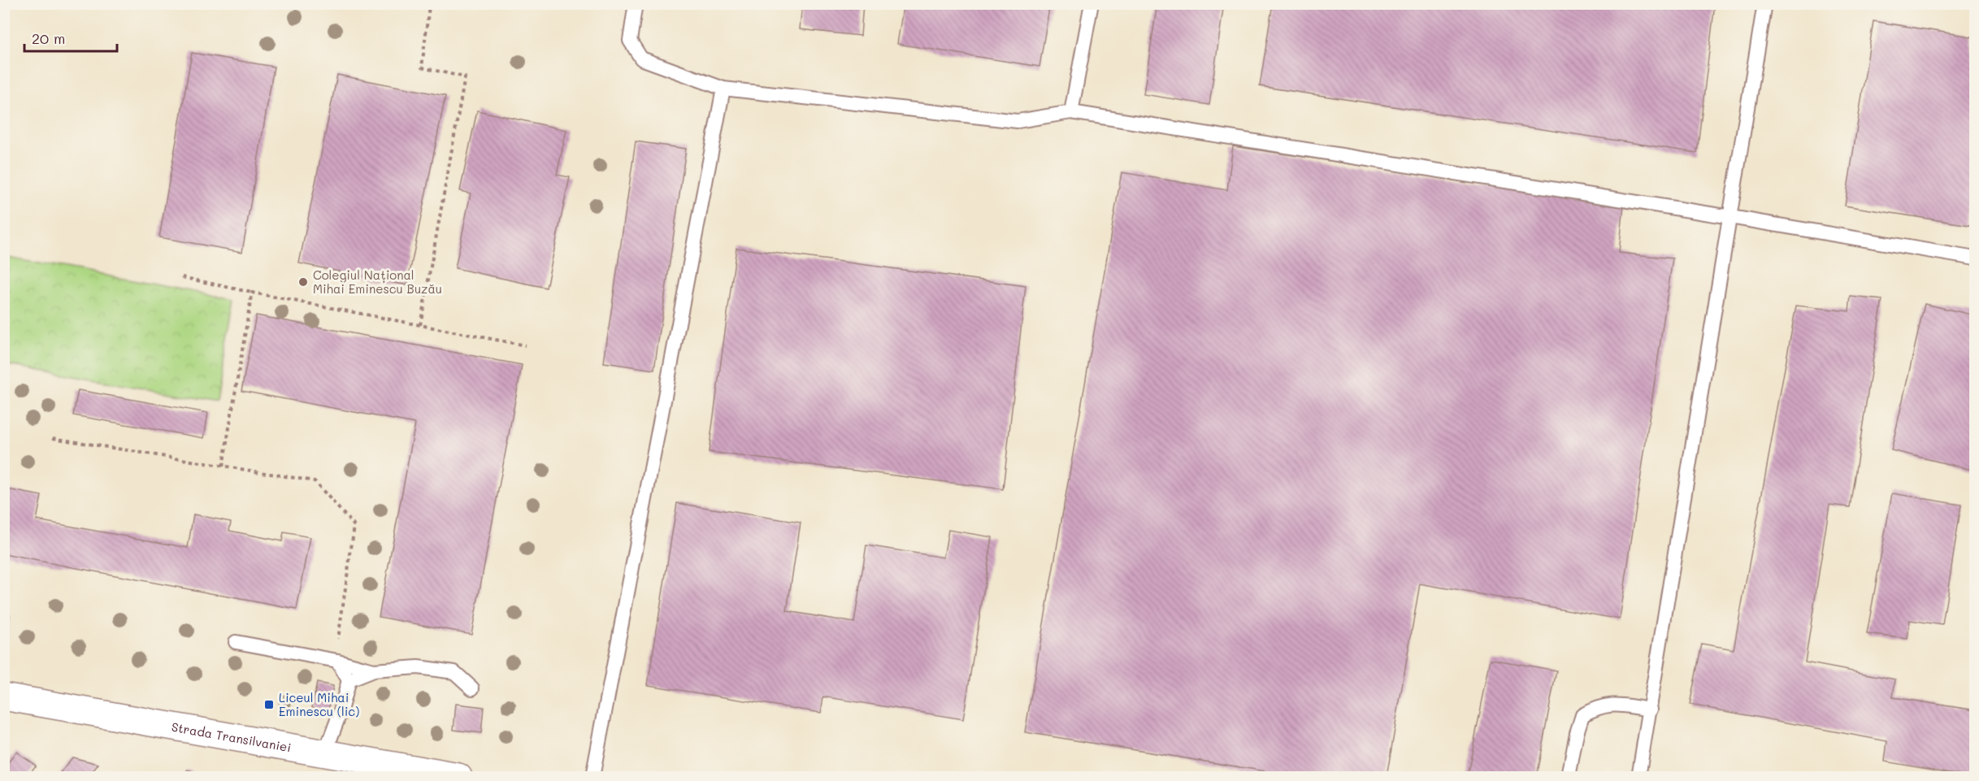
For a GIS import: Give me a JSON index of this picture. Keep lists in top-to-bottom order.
{
  "streets": {
    "main road": ["Strada Transilvaniei"]
  },
  "places": {
    "other": ["Colegiul Național Mihai Eminescu Buzău"],
    "transit": ["Liceul Mihai Eminescu (lic)"]
  },
  "scale_bar": "20 m"
}
